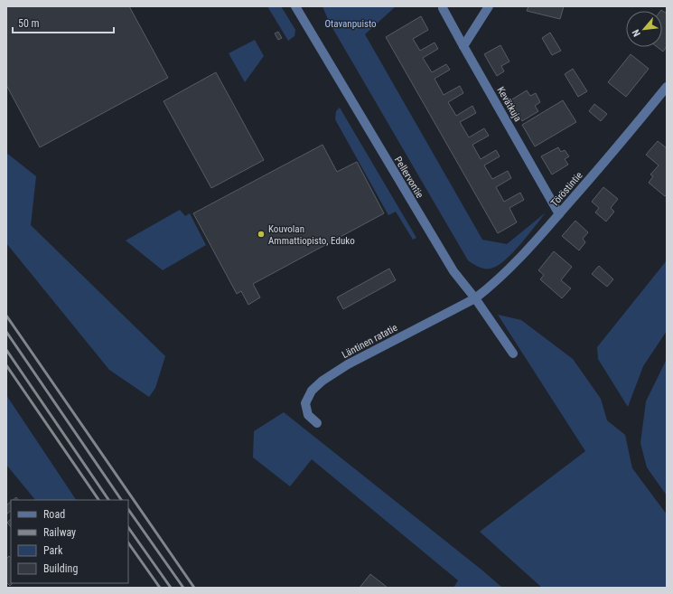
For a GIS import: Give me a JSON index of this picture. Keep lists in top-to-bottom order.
{
  "streets": {
    "street": [
      "Kevätkuja",
      "Pellervontie",
      "Töröstintie",
      "Läntinen ratatie"
    ]
  },
  "crossings": [
    ["Kevätkuja", "Töröstintie"],
    ["Pellervontie", "Töröstintie"],
    ["Pellervontie", "Läntinen ratatie"],
    ["Töröstintie", "Läntinen ratatie"]
  ],
  "parks": ["Otavanpuisto"],
  "places": ["Kouvolan Ammattiopisto, Eduko"],
  "legend": [
    "Road",
    "Railway",
    "Park",
    "Building"
  ],
  "scale_bar": "50 m",
  "north": "bottom left"
}
